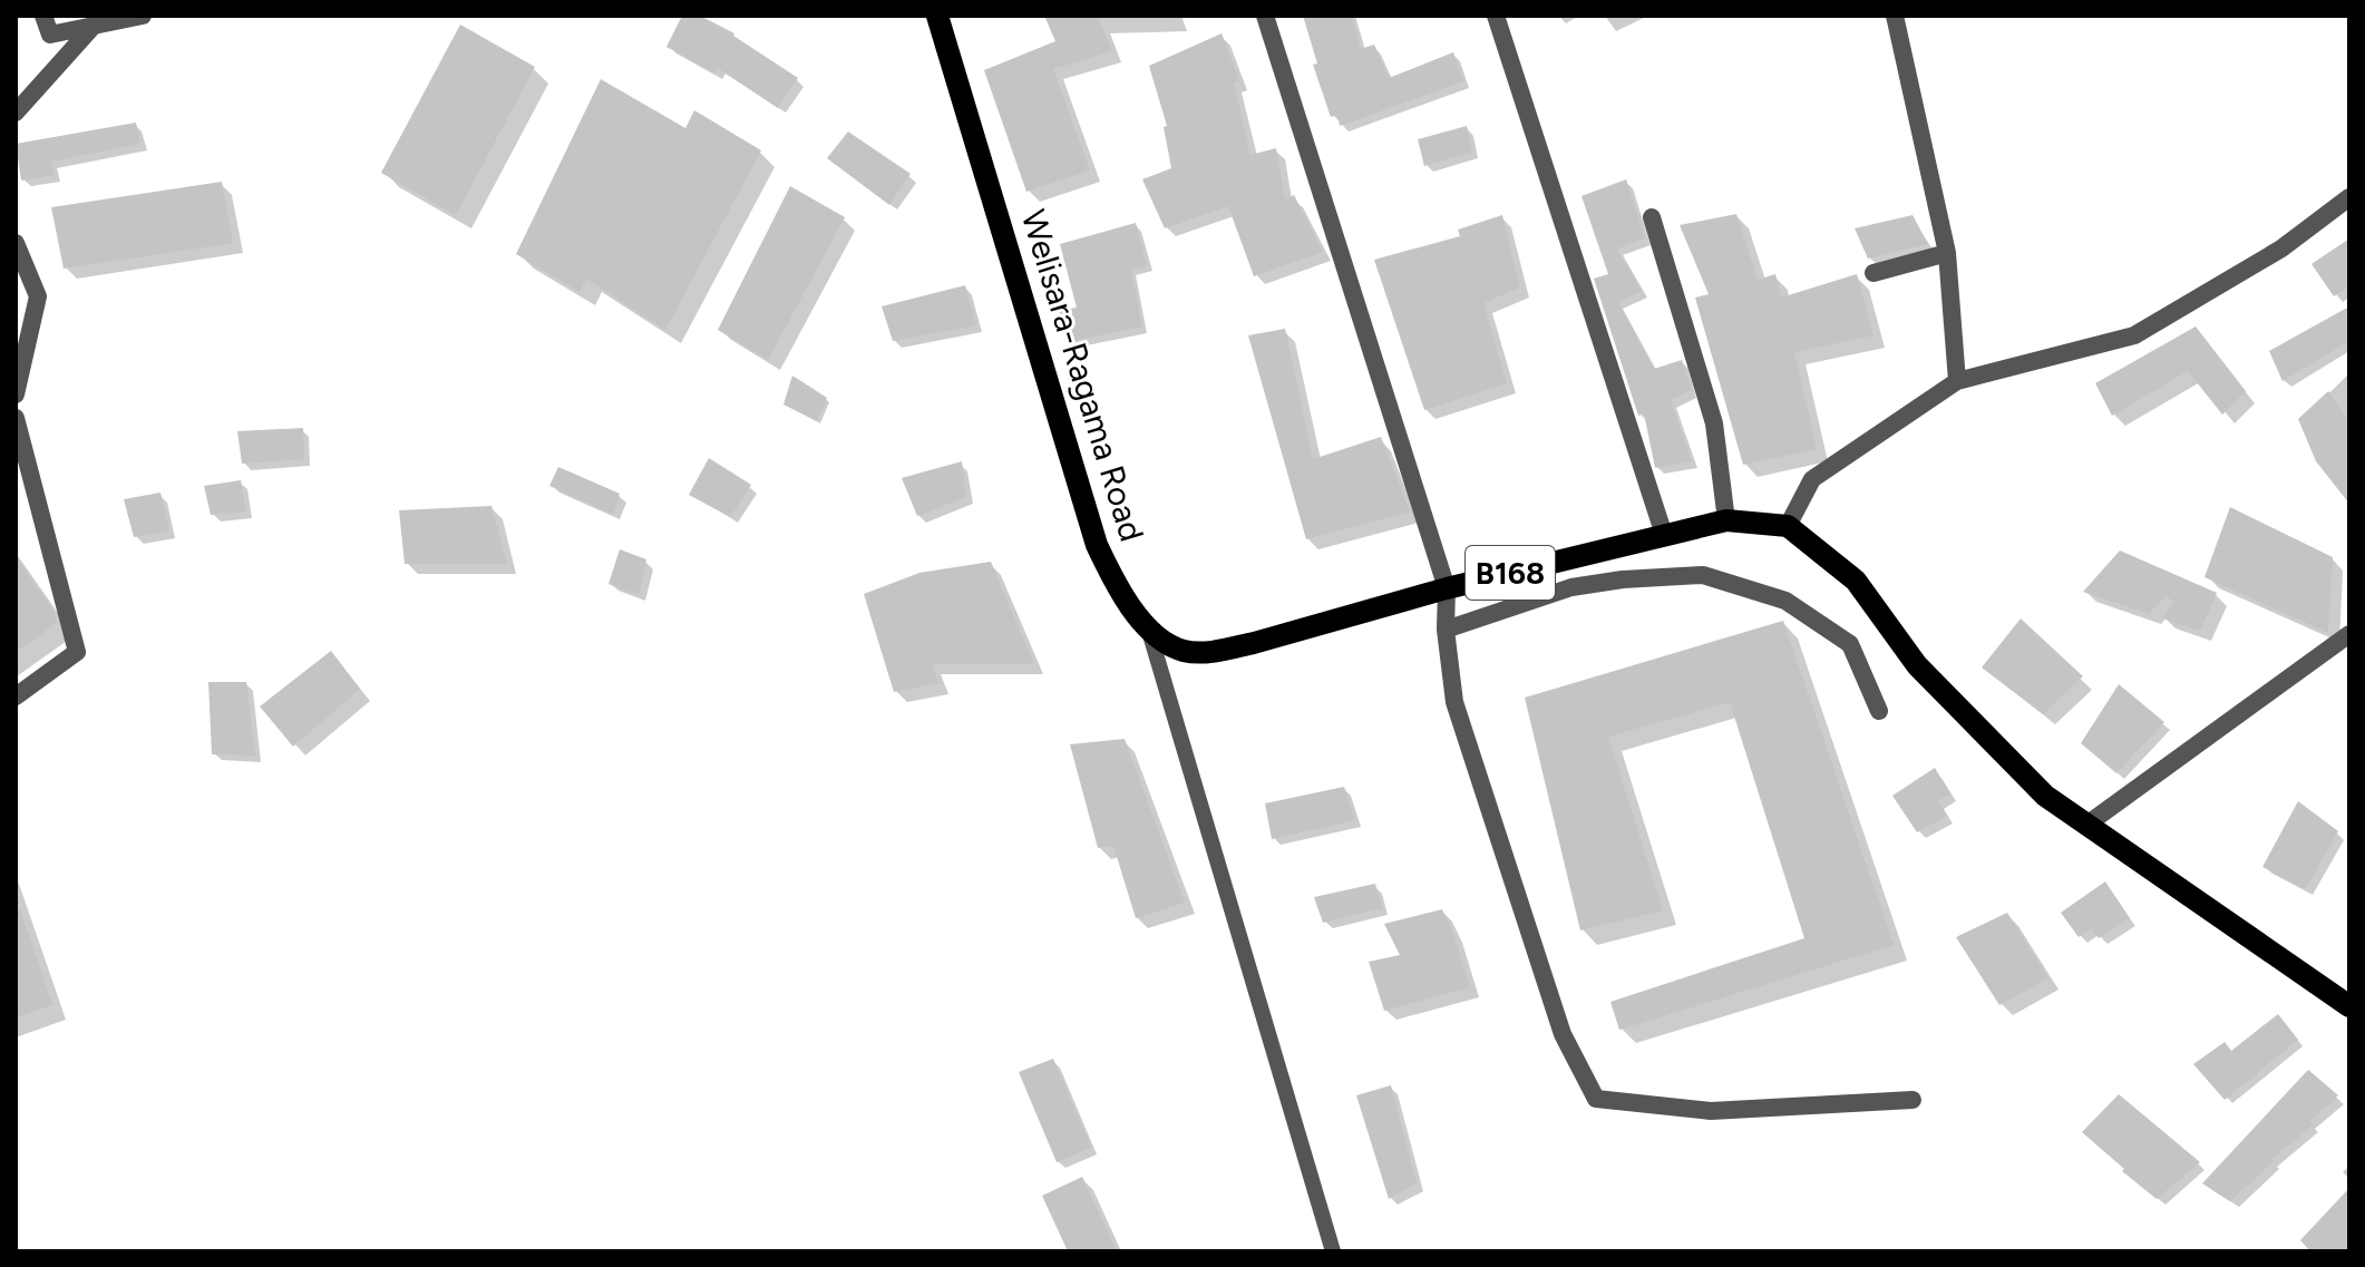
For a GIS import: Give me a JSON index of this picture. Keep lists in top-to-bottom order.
{
  "streets": {
    "main road": ["Welisara-Ragama Road", "B168"]
  }
}
